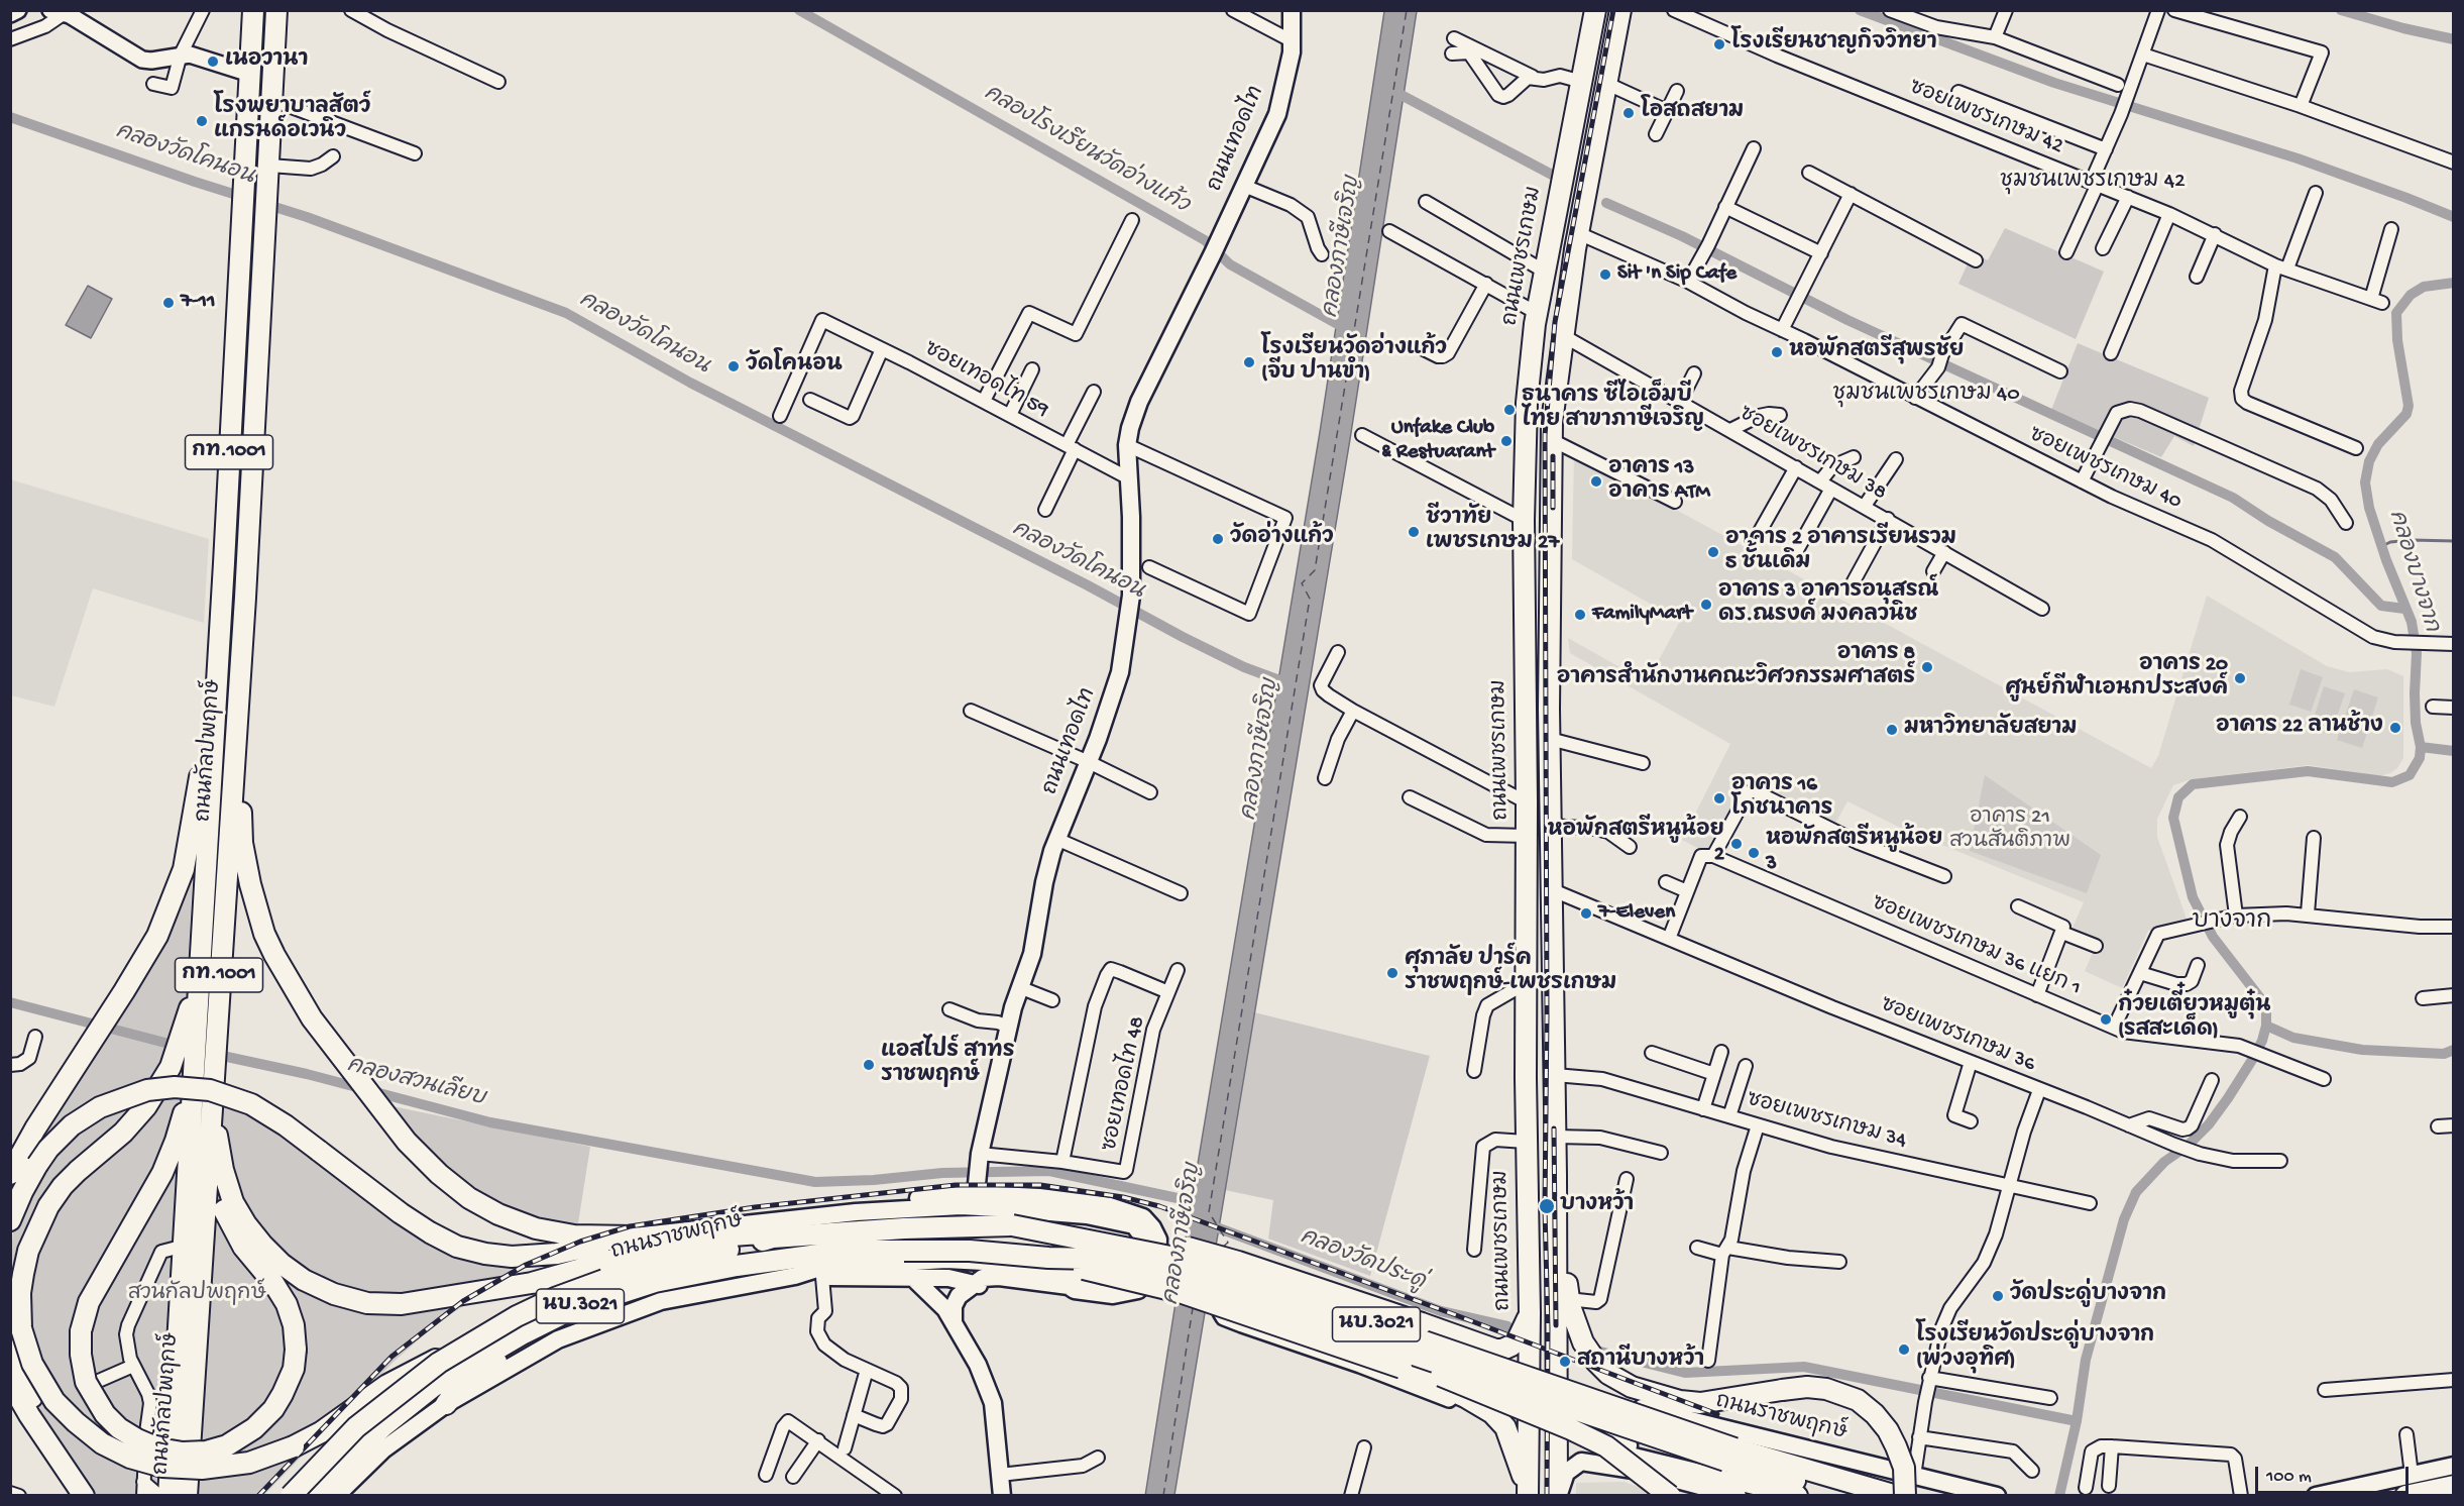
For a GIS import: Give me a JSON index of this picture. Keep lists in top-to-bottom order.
{
  "streets": {
    "main road": [
      "ถนนเทอดไท",
      "ถนนเพชรเกษม",
      "กท.1001",
      "ถนนกัลปพฤกษ์",
      "ถนนราชพฤกษ์",
      "นบ.3021"
    ],
    "street": [
      "ซอยเพชรเกษม 42",
      "ซอยเทอดไท 59",
      "ซอยเพชรเกษม 38",
      "ซอยเพชรเกษม 40",
      "ซอยเพชรเกษม 36 แยก 1",
      "ซอยเพชรเกษม 36",
      "ซอยเทอดไท 48",
      "ซอยเพชรเกษม 34"
    ]
  },
  "crossings": [
    ["ถนนเทอดไท", "ซอยเทอดไท 59"],
    ["ถนนเทอดไท", "ซอยเทอดไท 48"]
  ],
  "districts": ["ชุมชนเพชรเกษม 42", "ชุมชนเพชรเกษม 40", "บางจาก"],
  "water": [
    "คลองโรงเรียนวัดอ่างแก้ว",
    "คลองวัดโคนอน",
    "คลองภาษีเจริญ",
    "คลองบางจาก",
    "คลองสวนเลียบ",
    "คลองวัดประดู่"
  ],
  "parks": ["อาคาร 21 สวนสันติภาพ", "สวนกัลปพฤกษ์"],
  "places": [
    "โรงเรียนชาญกิจวิทยา",
    "เนอวานา",
    "โอสถสยาม",
    "โรงพยาบาลสัตว์ แกรนด์อเวนิว",
    "Sit 'n Sip Cafe",
    "7-11",
    "หอพักสตรีสุพรชัย",
    "โรงเรียนวัดอ่างแก้ว (จีบ ปานขำ)",
    "วัดโคนอน",
    "ธนาคาร ซีไอเอ็มบี ไทย สาขาภาษีเจริญ",
    "Unfake Club & Restuarant",
    "อาคาร 13 อาคาร ATM",
    "ชีวาทัย เพชรเกษม 27",
    "วัดอ่างแก้ว",
    "อาคาร 2 อาคารเรียนรวม 5 ชั้นเดิม",
    "อาคาร 3 อาคารอนุสรณ์ ดร.ณรงค์ มงคลวนิช",
    "FamilyMart",
    "อาคาร 8 อาคารสำนักงานคณะวิศวกรรมศาสตร์",
    "อาคาร 20 ศูนย์กีฬาเอนกประสงค์",
    "อาคาร 22 ลานช้าง",
    "มหาวิทยาลัยสยาม",
    "อาคาร 16 โภชนาคาร",
    "หอพักสตรีหนูน้อย 2",
    "หอพักสตรีหนูน้อย 3",
    "7-Eleven",
    "ศุภาลัย ปาร์ค ราชพฤกษ์-เพชรเกษม",
    "ก๋วยเตี๋ยวหมูตุ๋น (รสสะเด็ด)",
    "แอสไปร์ สาทร ราชพฤกษ์",
    "บางหว้า",
    "วัดประดู่บางจาก",
    "โรงเรียนวัดประดู่บางจาก (พ่วงอุทิศ)",
    "สถานีบางหว้า"
  ],
  "scale_bar": "100 m"
}
